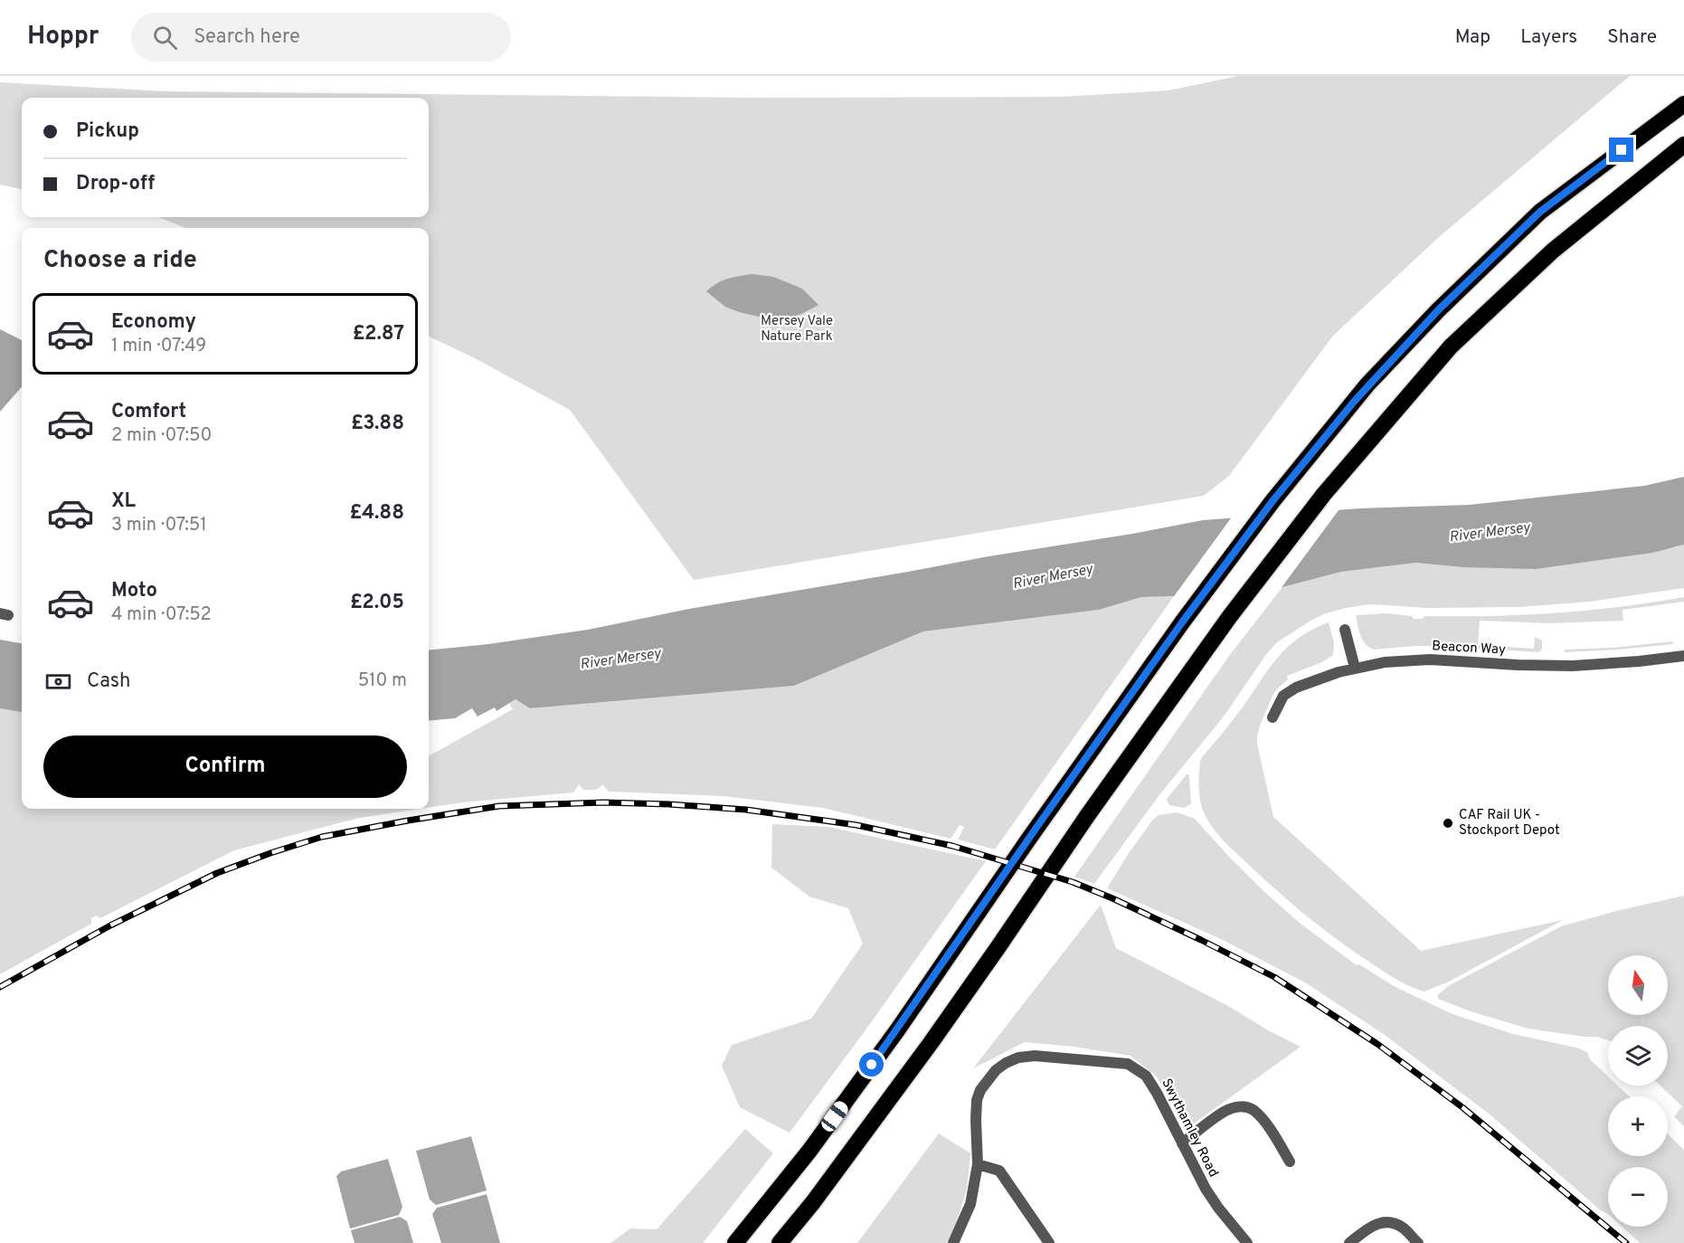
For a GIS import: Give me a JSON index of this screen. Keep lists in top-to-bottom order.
{
  "streets": {
    "street": ["Beacon Way", "Swythamley Road"]
  },
  "water": ["River Mersey"],
  "parks": ["Mersey Vale Nature Park"],
  "places": ["CAF Rail UK - Stockport Depot"],
  "north": "top",
  "page": {
    "header": "Hoppr",
    "search": "Search here",
    "nav": ["Map", "Layers", "Share"],
    "banner": ["Pickup", "Drop-off"],
    "heading": "Choose a ride",
    "list": [
      {
        "name": "Economy",
        "note": "1 min · 07:49",
        "value": "£2.87"
      },
      {
        "name": "Comfort",
        "note": "2 min · 07:50",
        "value": "£3.88"
      },
      {
        "name": "XL",
        "note": "3 min · 07:51",
        "value": "£4.88"
      },
      {
        "name": "Moto",
        "note": "4 min · 07:52",
        "value": "£2.05"
      }
    ],
    "pay": ["Cash", "510 m"],
    "buttons": "Confirm",
    "map_buttons": ["+", "−"]
  }
}
